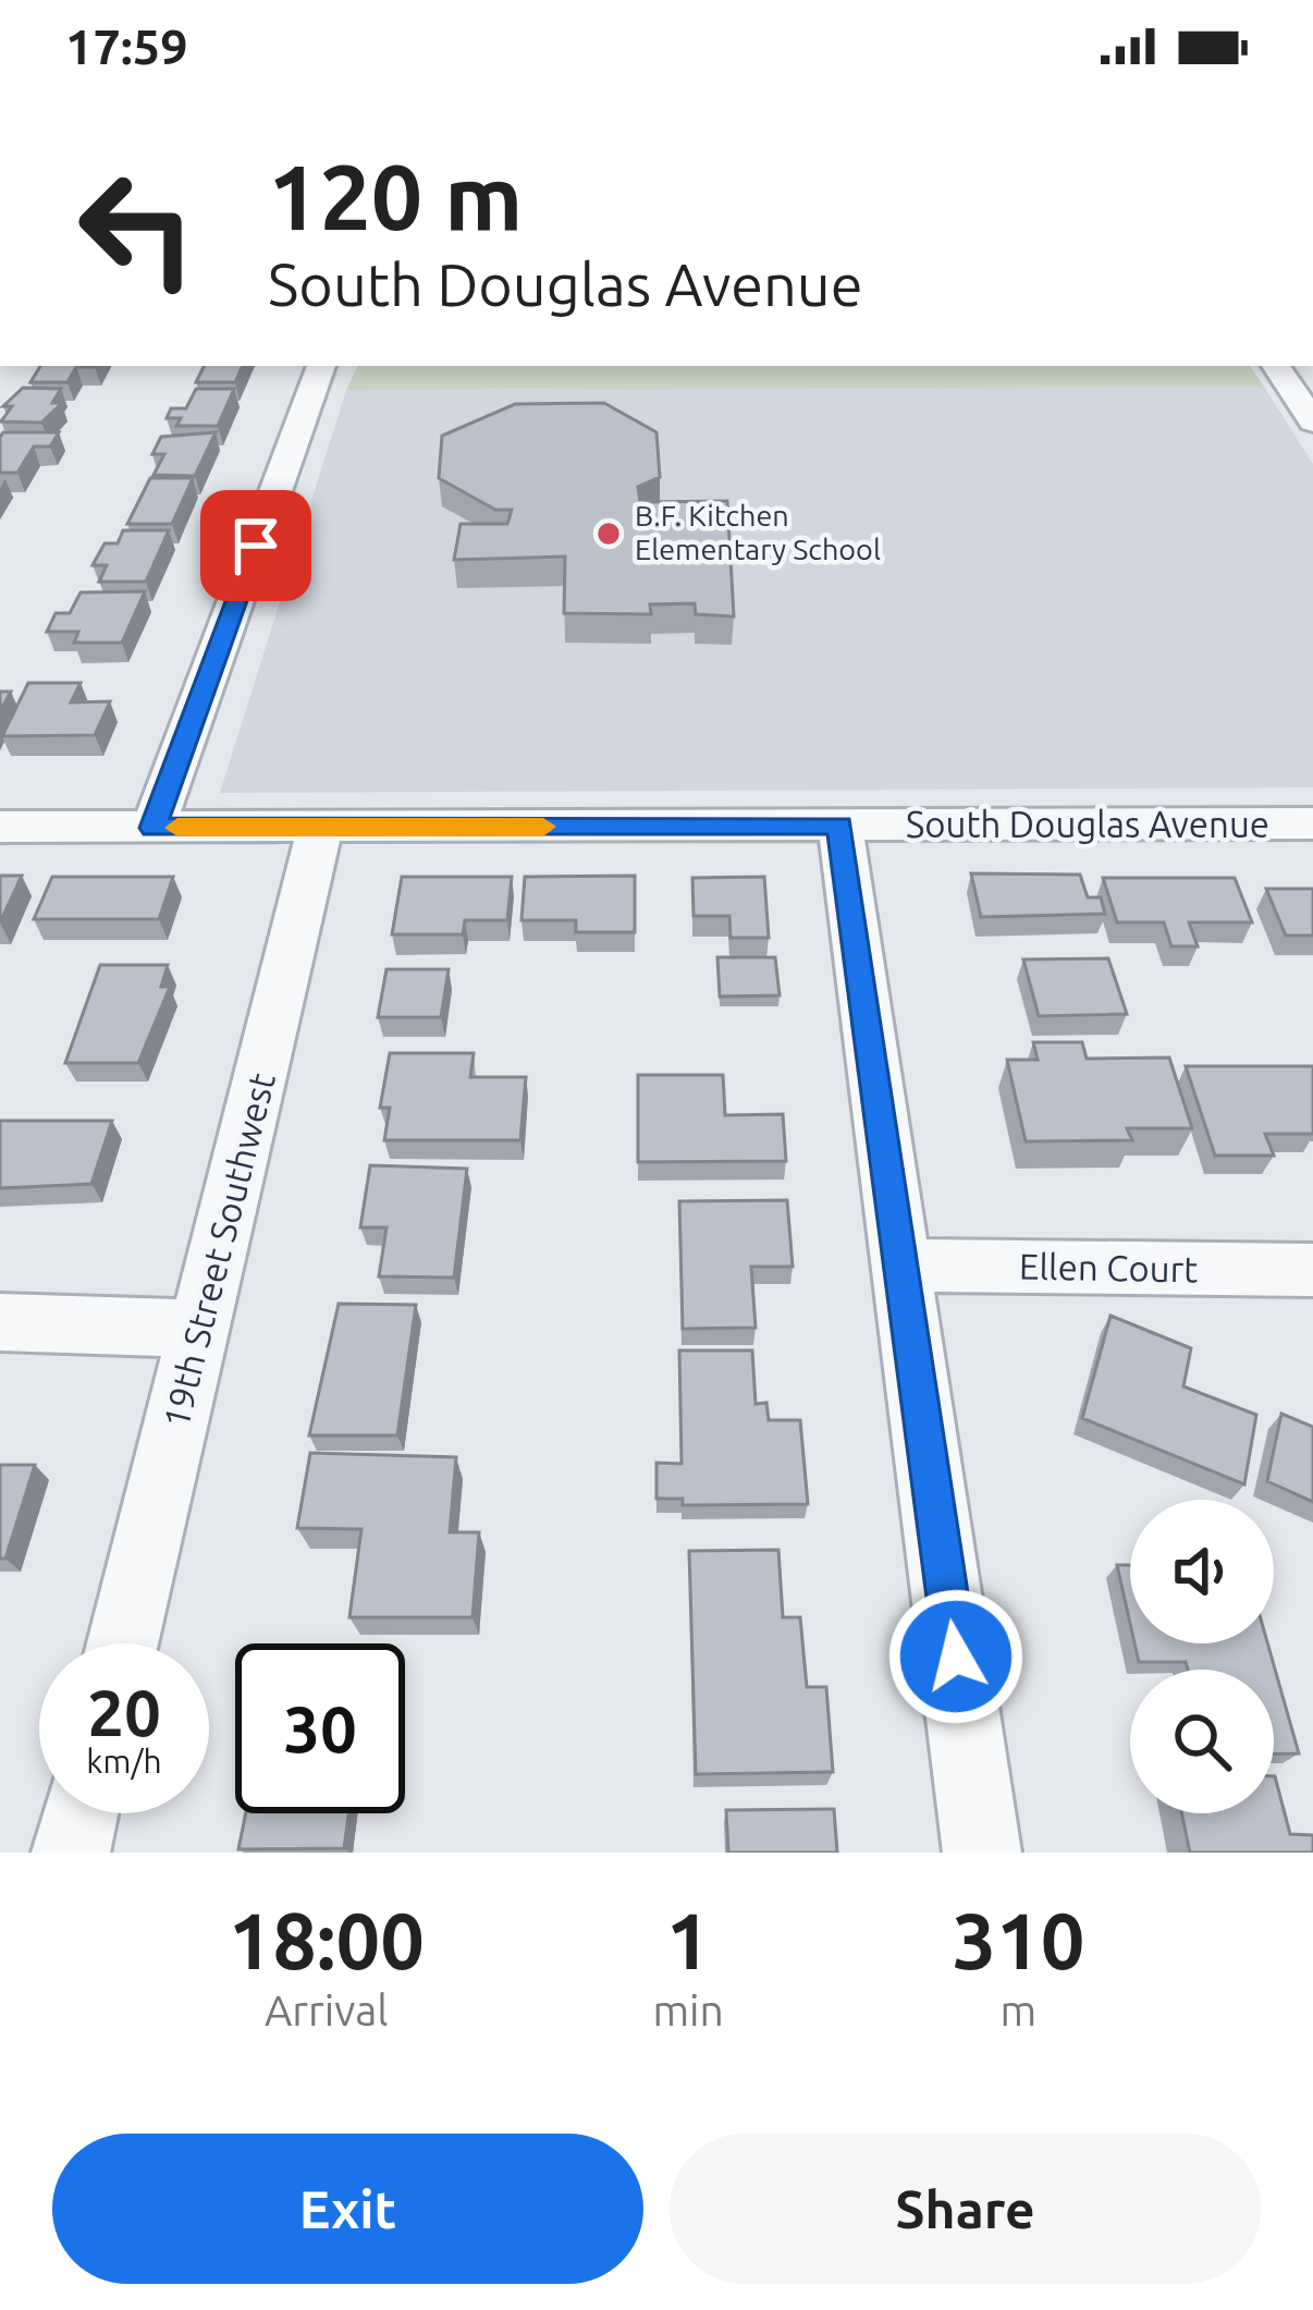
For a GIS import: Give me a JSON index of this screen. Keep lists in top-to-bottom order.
{
  "streets": {
    "street": ["South Douglas Avenue", "19th Street Southwest", "Ellen Court"]
  },
  "crossings": [
    ["South Douglas Avenue", "19th Street Southwest"]
  ],
  "places": ["B.F. Kitchen Elementary School"],
  "page": {
    "status": "17:59",
    "turn": ["120 m", "South Douglas Avenue"],
    "speed": "20 km/h",
    "limit": "30",
    "eta": [
      "18:00",
      "Arrival",
      "1",
      "min",
      "310",
      "m"
    ],
    "buttons": ["Exit", "Share"]
  }
}
